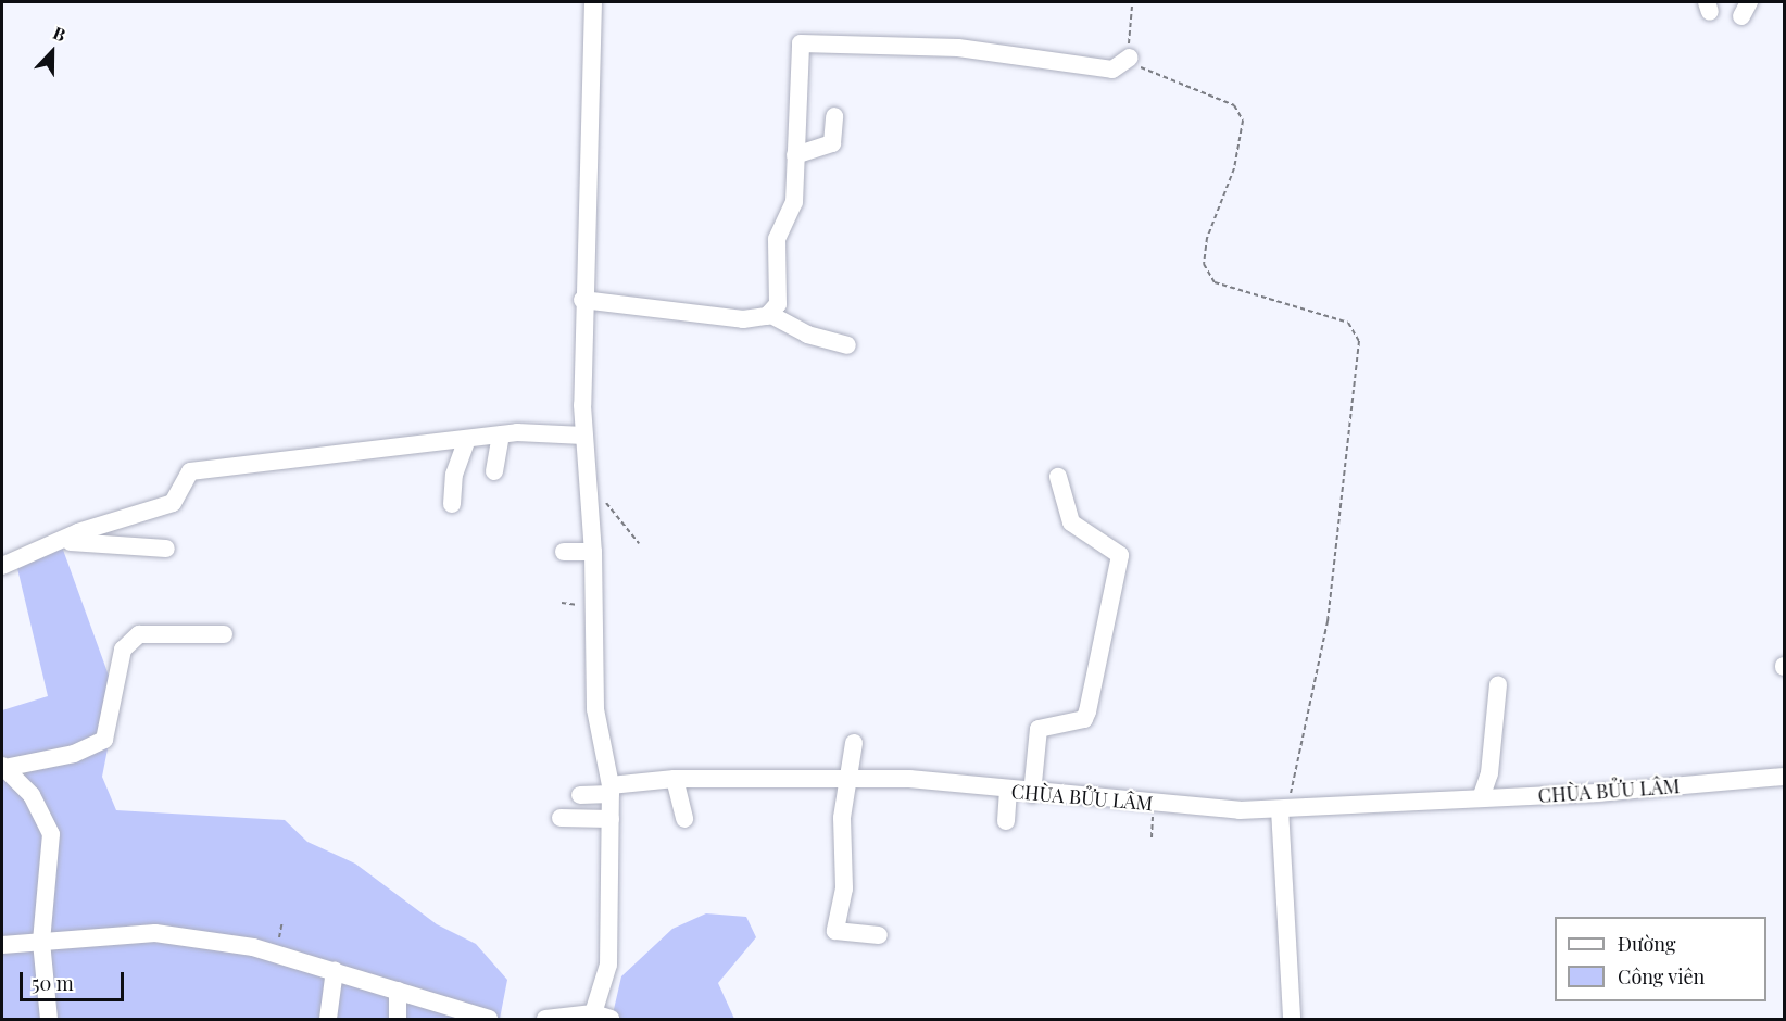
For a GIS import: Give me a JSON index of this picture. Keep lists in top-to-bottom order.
{
  "streets": {
    "street": ["CHÙA BỬU LÂM"]
  },
  "legend": ["Đường", "Công viên"],
  "scale_bar": "50 m",
  "north": "top"
}
